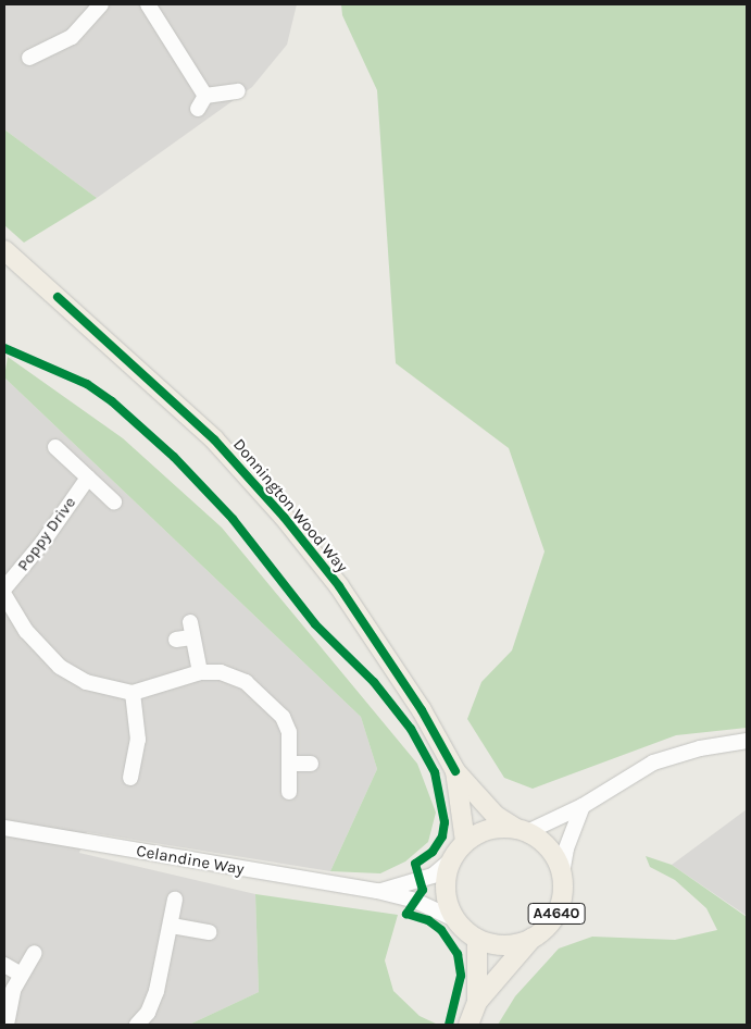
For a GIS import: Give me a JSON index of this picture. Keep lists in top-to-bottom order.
{
  "streets": {
    "main road": ["Donnington Wood Way", "A4640"],
    "street": ["Poppy Drive", "Celandine Way"]
  },
  "crossings": [
    ["Donnington Wood Way", "Celandine Way"],
    ["Donnington Wood Way", "A4640"],
    ["Celandine Way", "A4640"]
  ]
}
